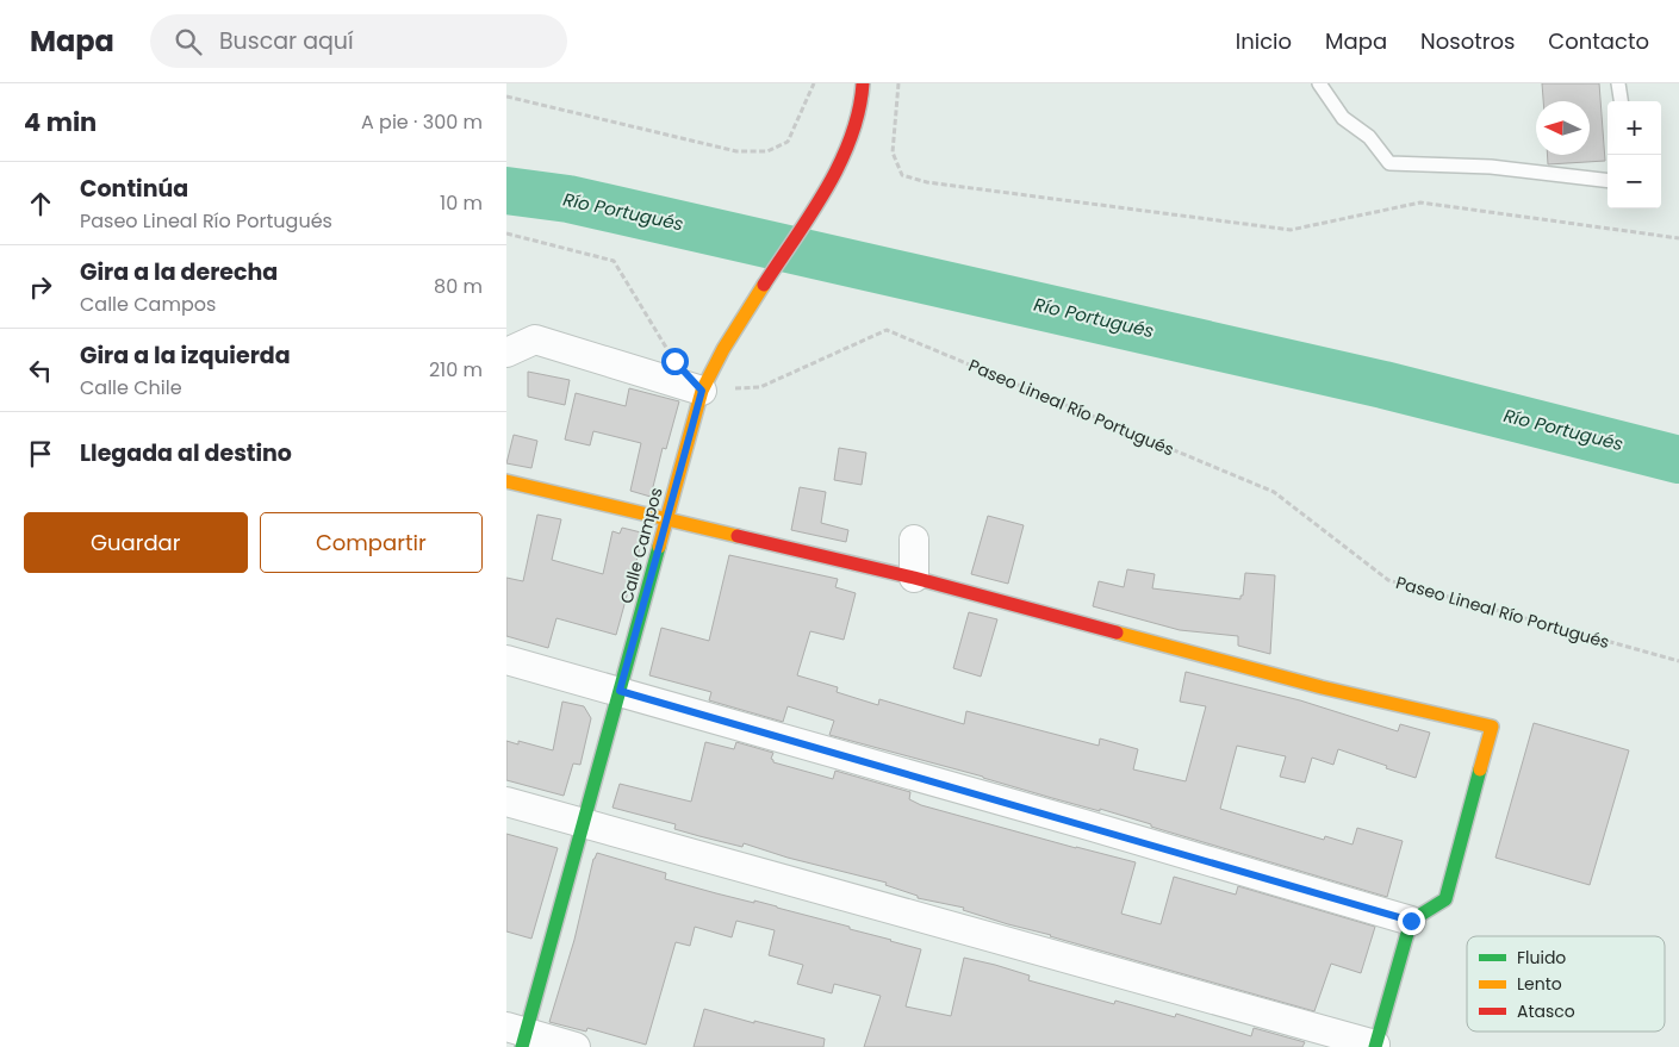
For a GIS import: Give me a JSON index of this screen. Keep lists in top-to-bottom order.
{
  "streets": {
    "street": ["Calle Campos"],
    "path": ["Paseo Lineal Río Portugués"]
  },
  "crossings": [
    ["Paseo Lineal Río Portugués", "Calle Campos"]
  ],
  "water": ["Río Portugués"],
  "legend": ["Fluido", "Lento", "Atasco"],
  "north": "left",
  "page": {
    "header": "Mapa",
    "search": "Buscar aquí",
    "nav": [
      "Inicio",
      "Mapa",
      "Nosotros",
      "Contacto"
    ],
    "heading": ["4 min", "A pie · 300 m"],
    "map_buttons": ["+", "−"],
    "list": [
      ["Continúa", "Paseo Lineal Río Portugués", "10 m"],
      ["Gira a la derecha", "Calle Campos", "80 m"],
      ["Gira a la izquierda", "Calle Chile", "210 m"],
      "Llegada al destino"
    ],
    "buttons": ["Guardar", "Compartir"]
  }
}
